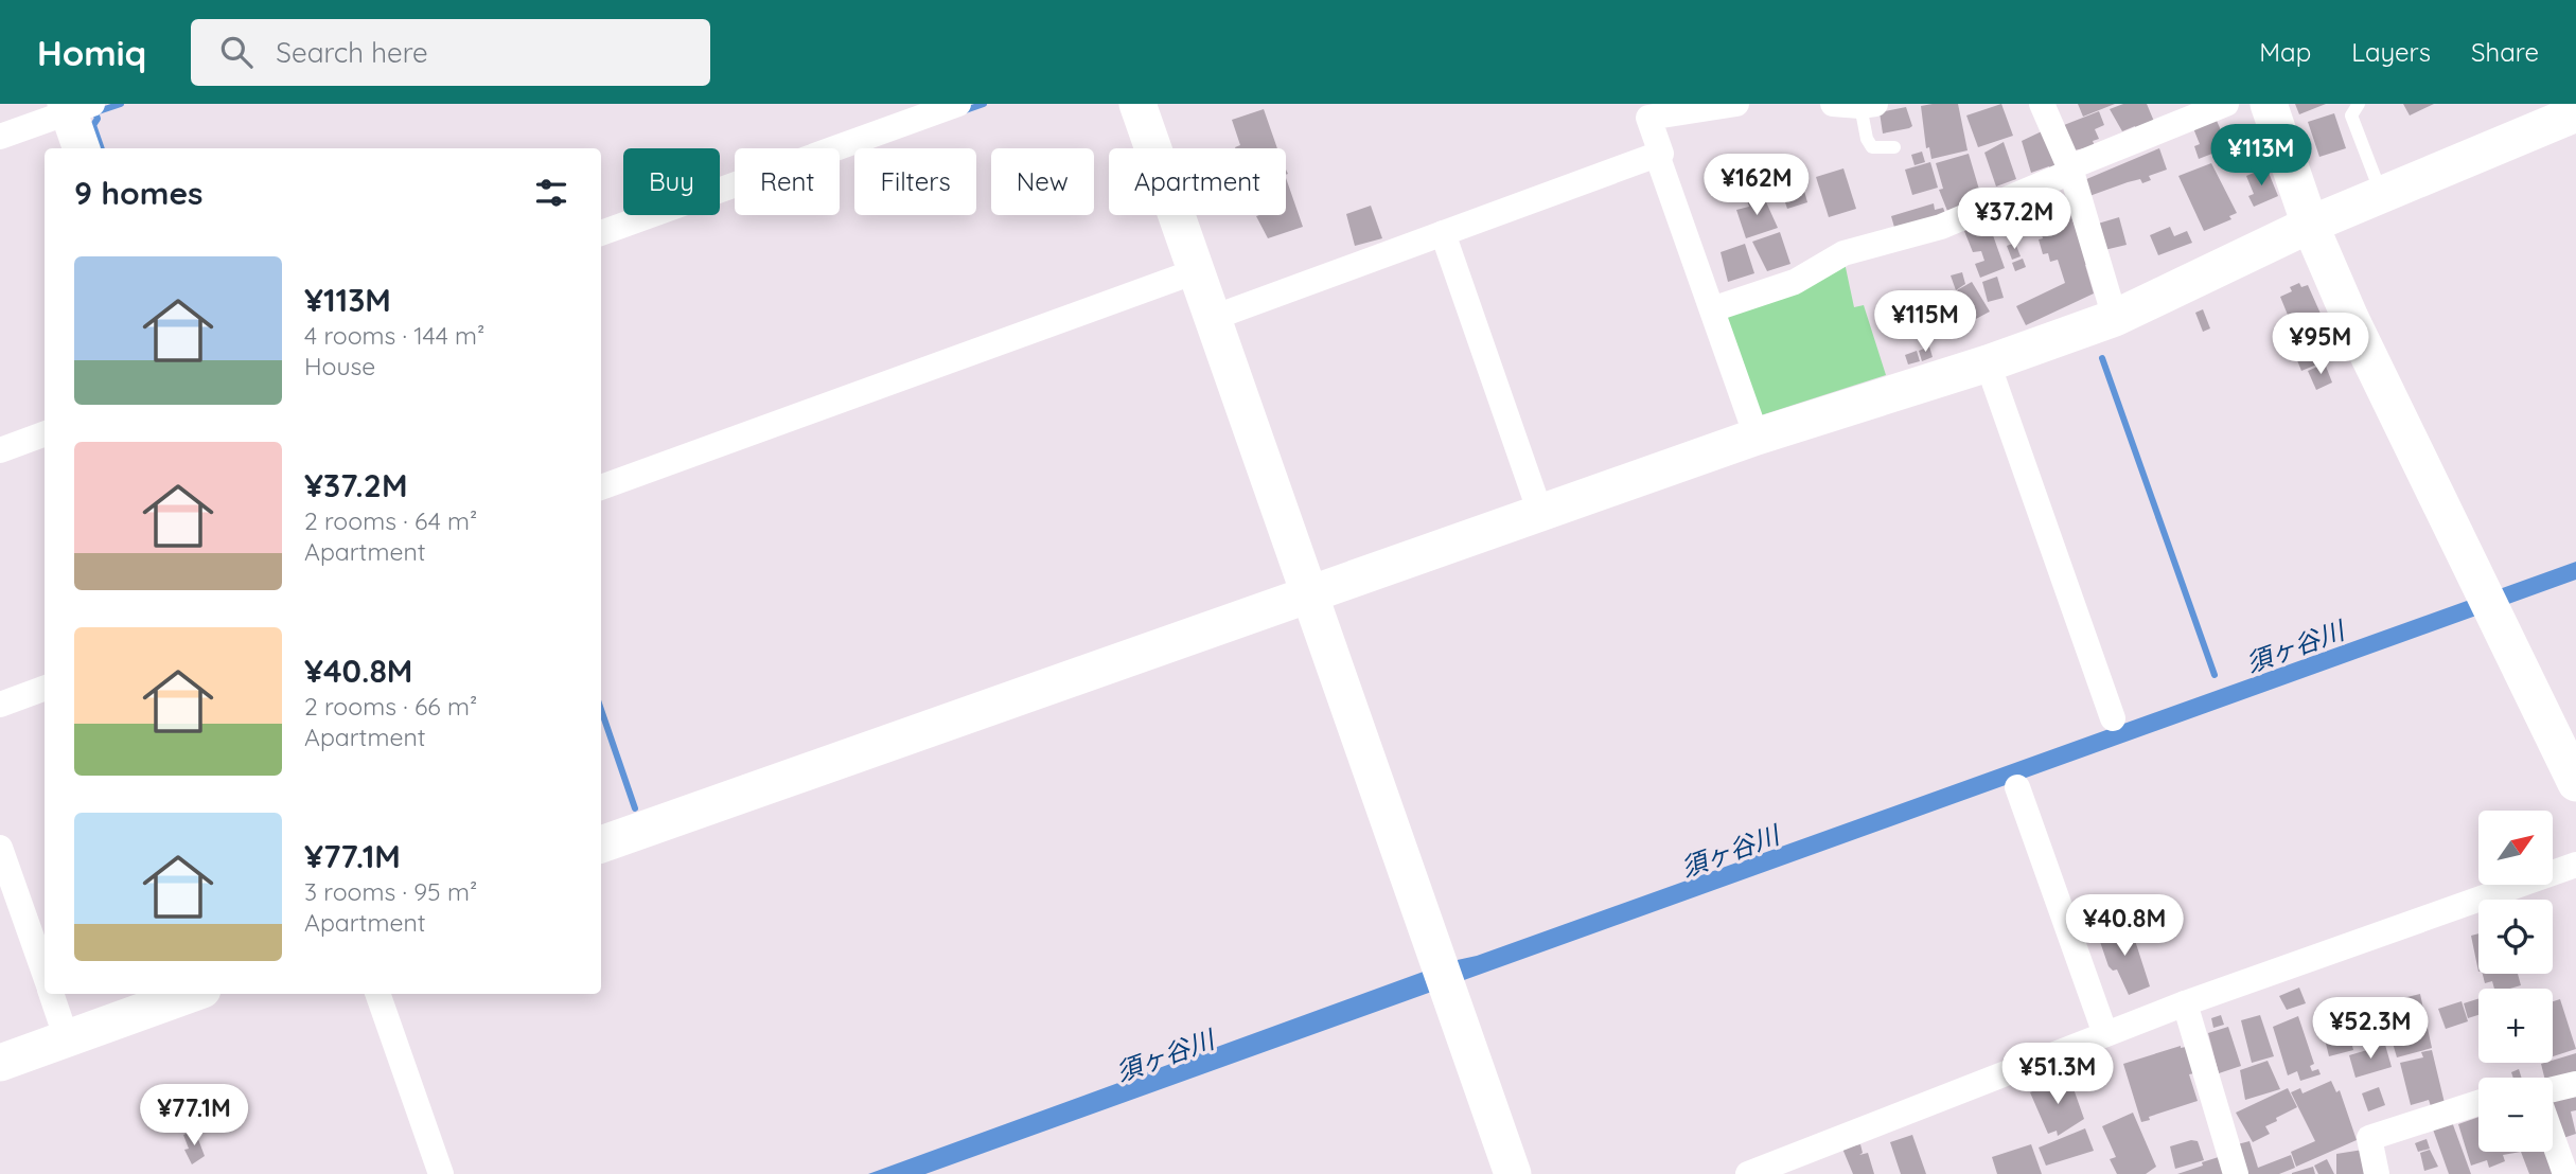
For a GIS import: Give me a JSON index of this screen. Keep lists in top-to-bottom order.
{
  "water": ["須ヶ谷川"],
  "north": "top right",
  "page": {
    "header": "Homiq",
    "search": "Search here",
    "nav": ["Map", "Layers", "Share"],
    "price": [
      "¥113M",
      "¥162M",
      "¥37.2M",
      "¥115M",
      "¥95M",
      "¥40.8M",
      "¥52.3M",
      "¥51.3M",
      "¥77.1M"
    ],
    "chip": [
      "Buy",
      "Rent",
      "Filters",
      "New",
      "Apartment"
    ],
    "heading": "9 homes",
    "list": [
      {
        "name": "¥113M",
        "note": "4 rooms · 144 m² · House"
      },
      {
        "name": "¥37.2M",
        "note": "2 rooms · 64 m² · Apartment"
      },
      {
        "name": "¥40.8M",
        "note": "2 rooms · 66 m² · Apartment"
      },
      {
        "name": "¥77.1M",
        "note": "3 rooms · 95 m² · Apartment"
      }
    ],
    "map_buttons": ["+", "−"]
  }
}
